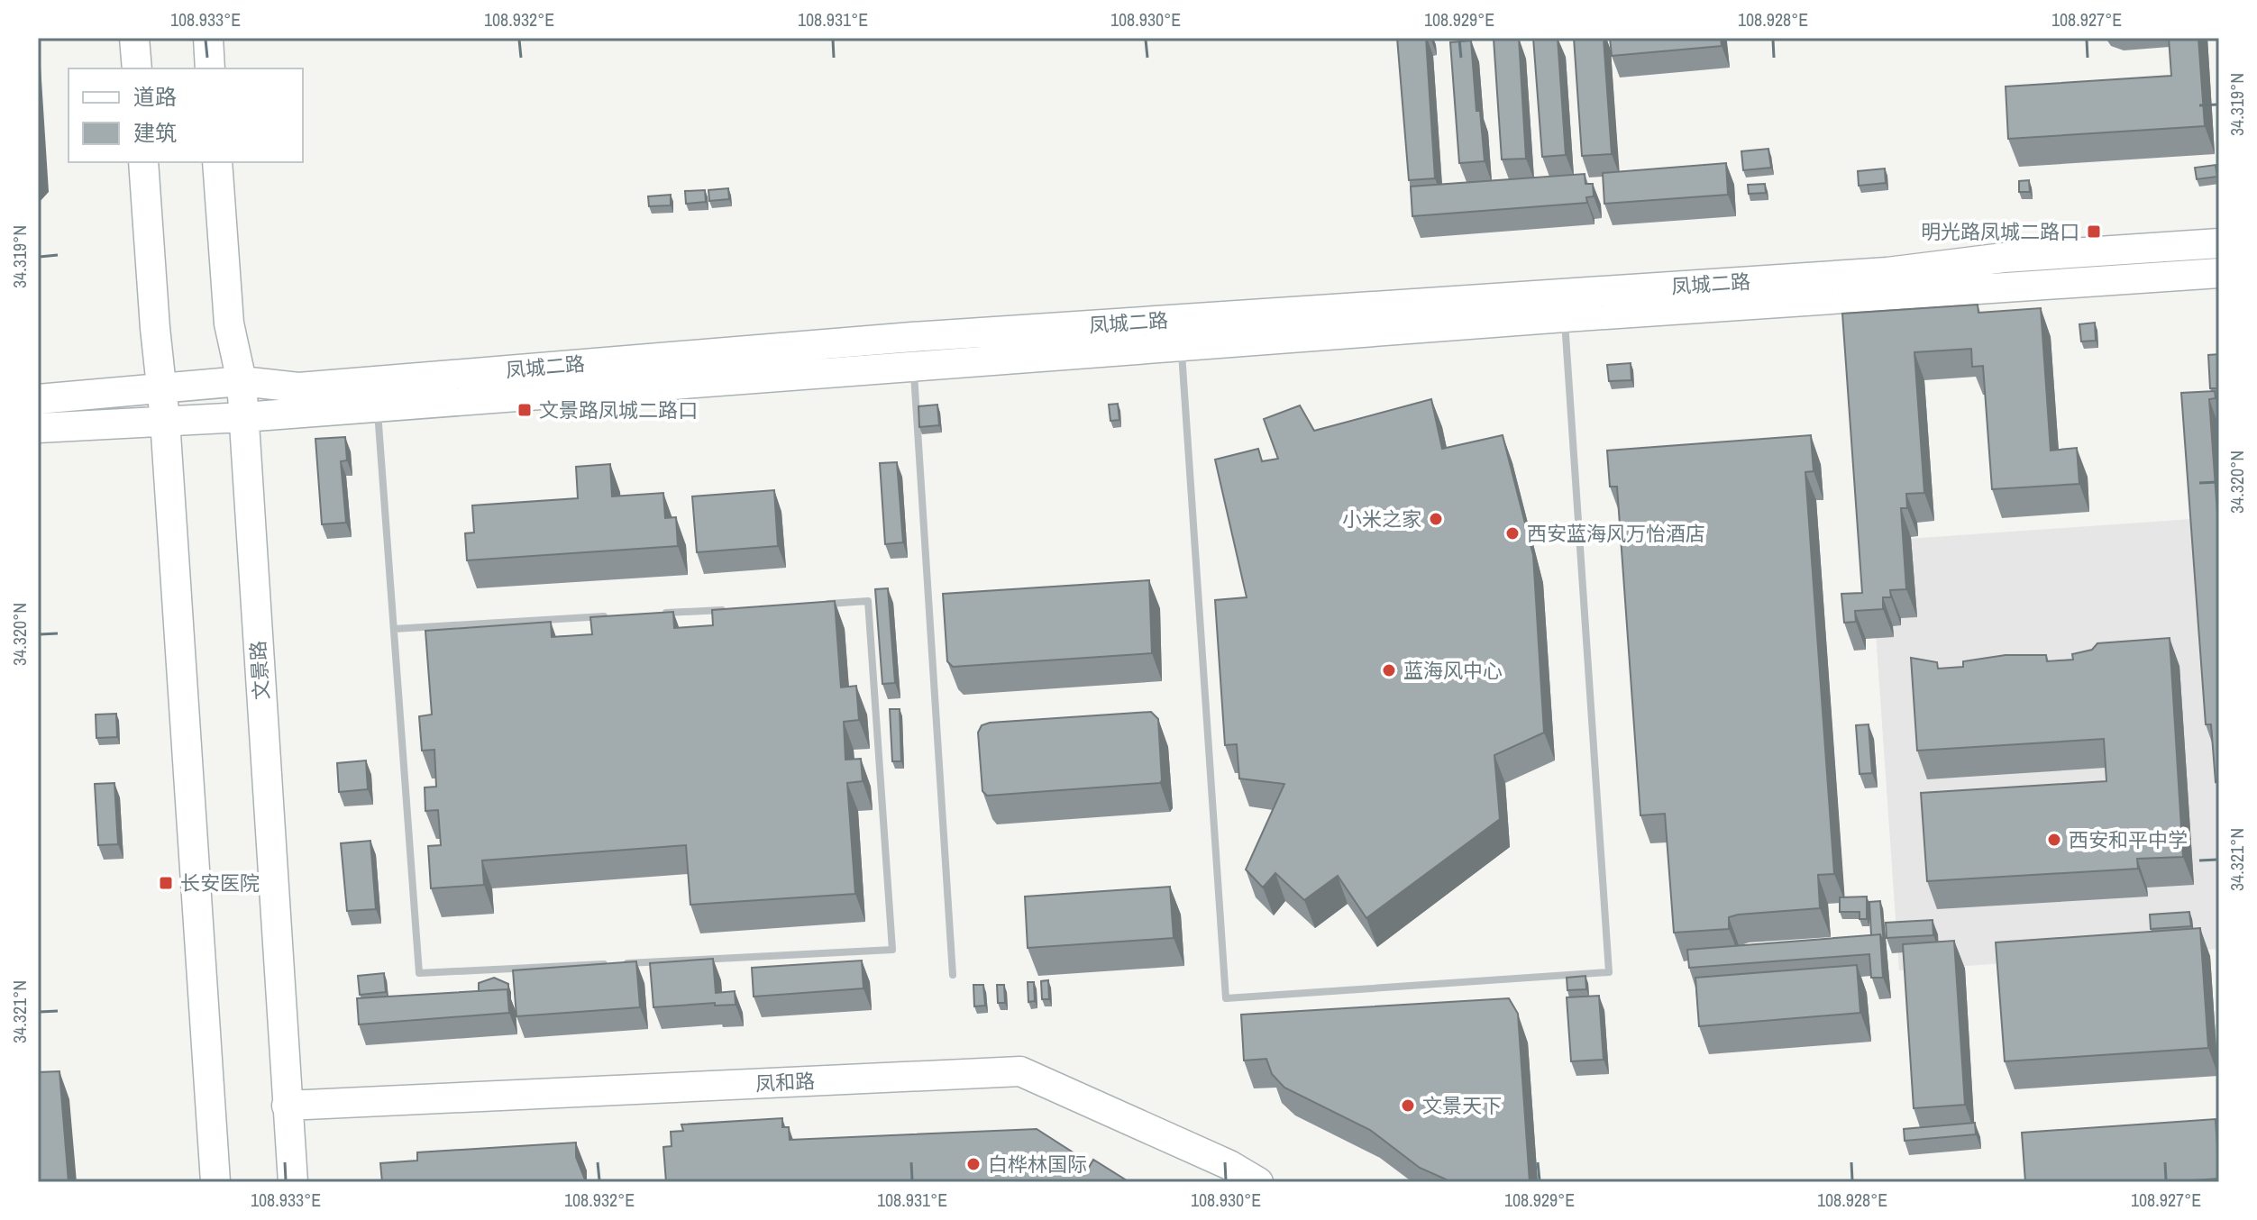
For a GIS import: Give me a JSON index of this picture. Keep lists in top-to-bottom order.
{
  "streets": {
    "main road": ["凤城二路", "文景路", "凤和路"]
  },
  "crossings": [
    ["凤城二路", "文景路"],
    ["文景路", "凤和路"]
  ],
  "places": {
    "transit": ["明光路凤城二路口", "文景路凤城二路口", "长安医院"],
    "other": [
      "小米之家",
      "西安蓝海风万怡酒店",
      "蓝海风中心",
      "西安和平中学",
      "文景天下",
      "白桦林国际"
    ]
  },
  "legend": ["道路", "建筑"],
  "coordinates": [
    "108.933°E",
    "108.932°E",
    "108.931°E",
    "108.930°E",
    "108.929°E",
    "108.928°E",
    "108.927°E",
    "34.319°N",
    "34.320°N",
    "34.321°N"
  ]
}
